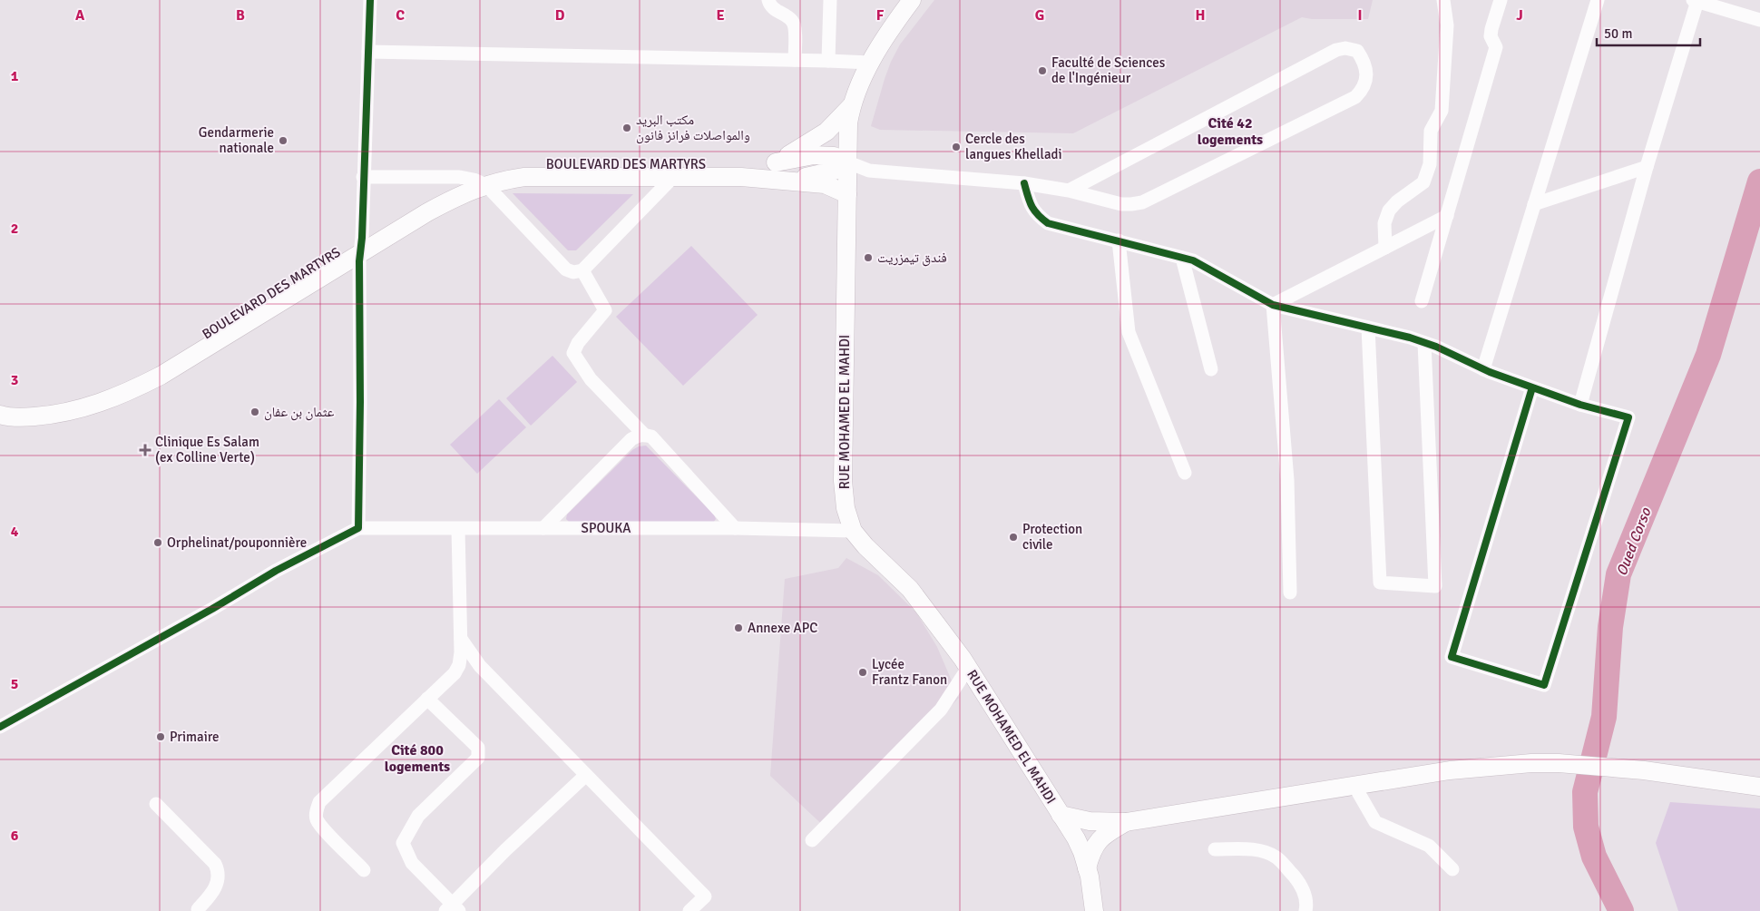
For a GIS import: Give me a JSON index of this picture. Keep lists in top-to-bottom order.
{
  "streets": {
    "street": ["BOULEVARD DES MARTYRS", "RUE MOHAMED EL MAHDI", "SPOUKA"]
  },
  "crossings": [
    ["RUE MOHAMED EL MAHDI", "SPOUKA"]
  ],
  "districts": ["Cité 42 logements", "Cité 800 logements"],
  "water": ["Oued Corso"],
  "places": {
    "other": [
      "Faculté de Sciences de l'Ingénieur",
      "مكتب البريد والمواصلات فرانز فانون",
      "Gendarmerie nationale",
      "Cercle des langues Khelladi",
      "فندق تيمزريت",
      "عثمان بن عفان",
      "Protection civile",
      "Orphelinat/pouponnière",
      "Annexe APC",
      "Lycée Frantz Fanon",
      "Primaire"
    ],
    "health": ["Clinique Es Salam (ex Colline Verte)"]
  },
  "scale_bar": "50 m",
  "grid": {
    "columns": [
      "A",
      "B",
      "C",
      "D",
      "E",
      "F",
      "G",
      "H",
      "I",
      "J"
    ],
    "rows": [
      "1",
      "2",
      "3",
      "4",
      "5",
      "6"
    ]
  }
}
